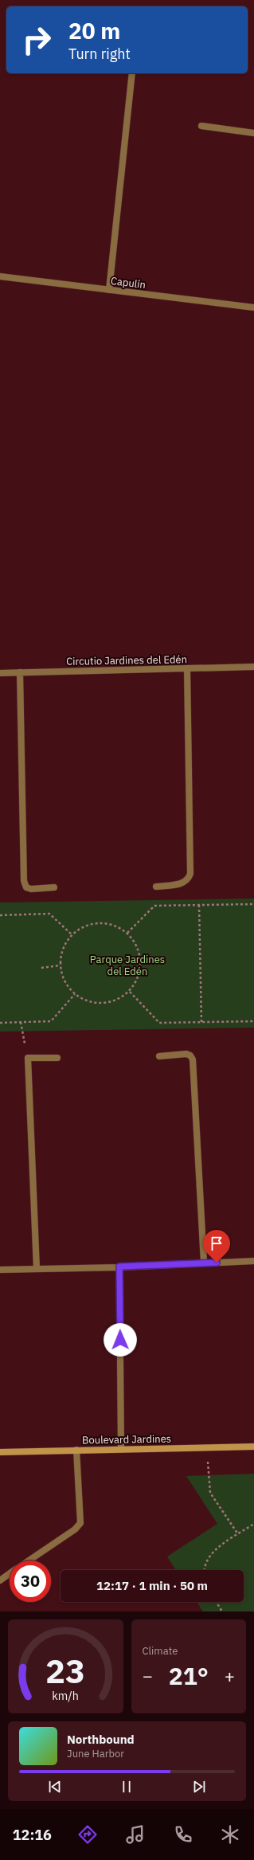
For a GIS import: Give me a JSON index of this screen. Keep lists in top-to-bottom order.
{
  "streets": {
    "street": ["Capulín", "Circutio Jardines del Edén", "Boulevard Jardines"]
  },
  "parks": ["Parque Jardines del Edén"],
  "page": {
    "turn": ["20 m", "Turn right"],
    "limit": "30",
    "trip": "12:17 · 1 min · 50 m",
    "tile": "Climate",
    "heat": ["−", "21°", "+"],
    "song": ["Northbound", "June Harbor"],
    "tabs": "12:16",
    "gauge": ["23", "km/h"]
  }
}
